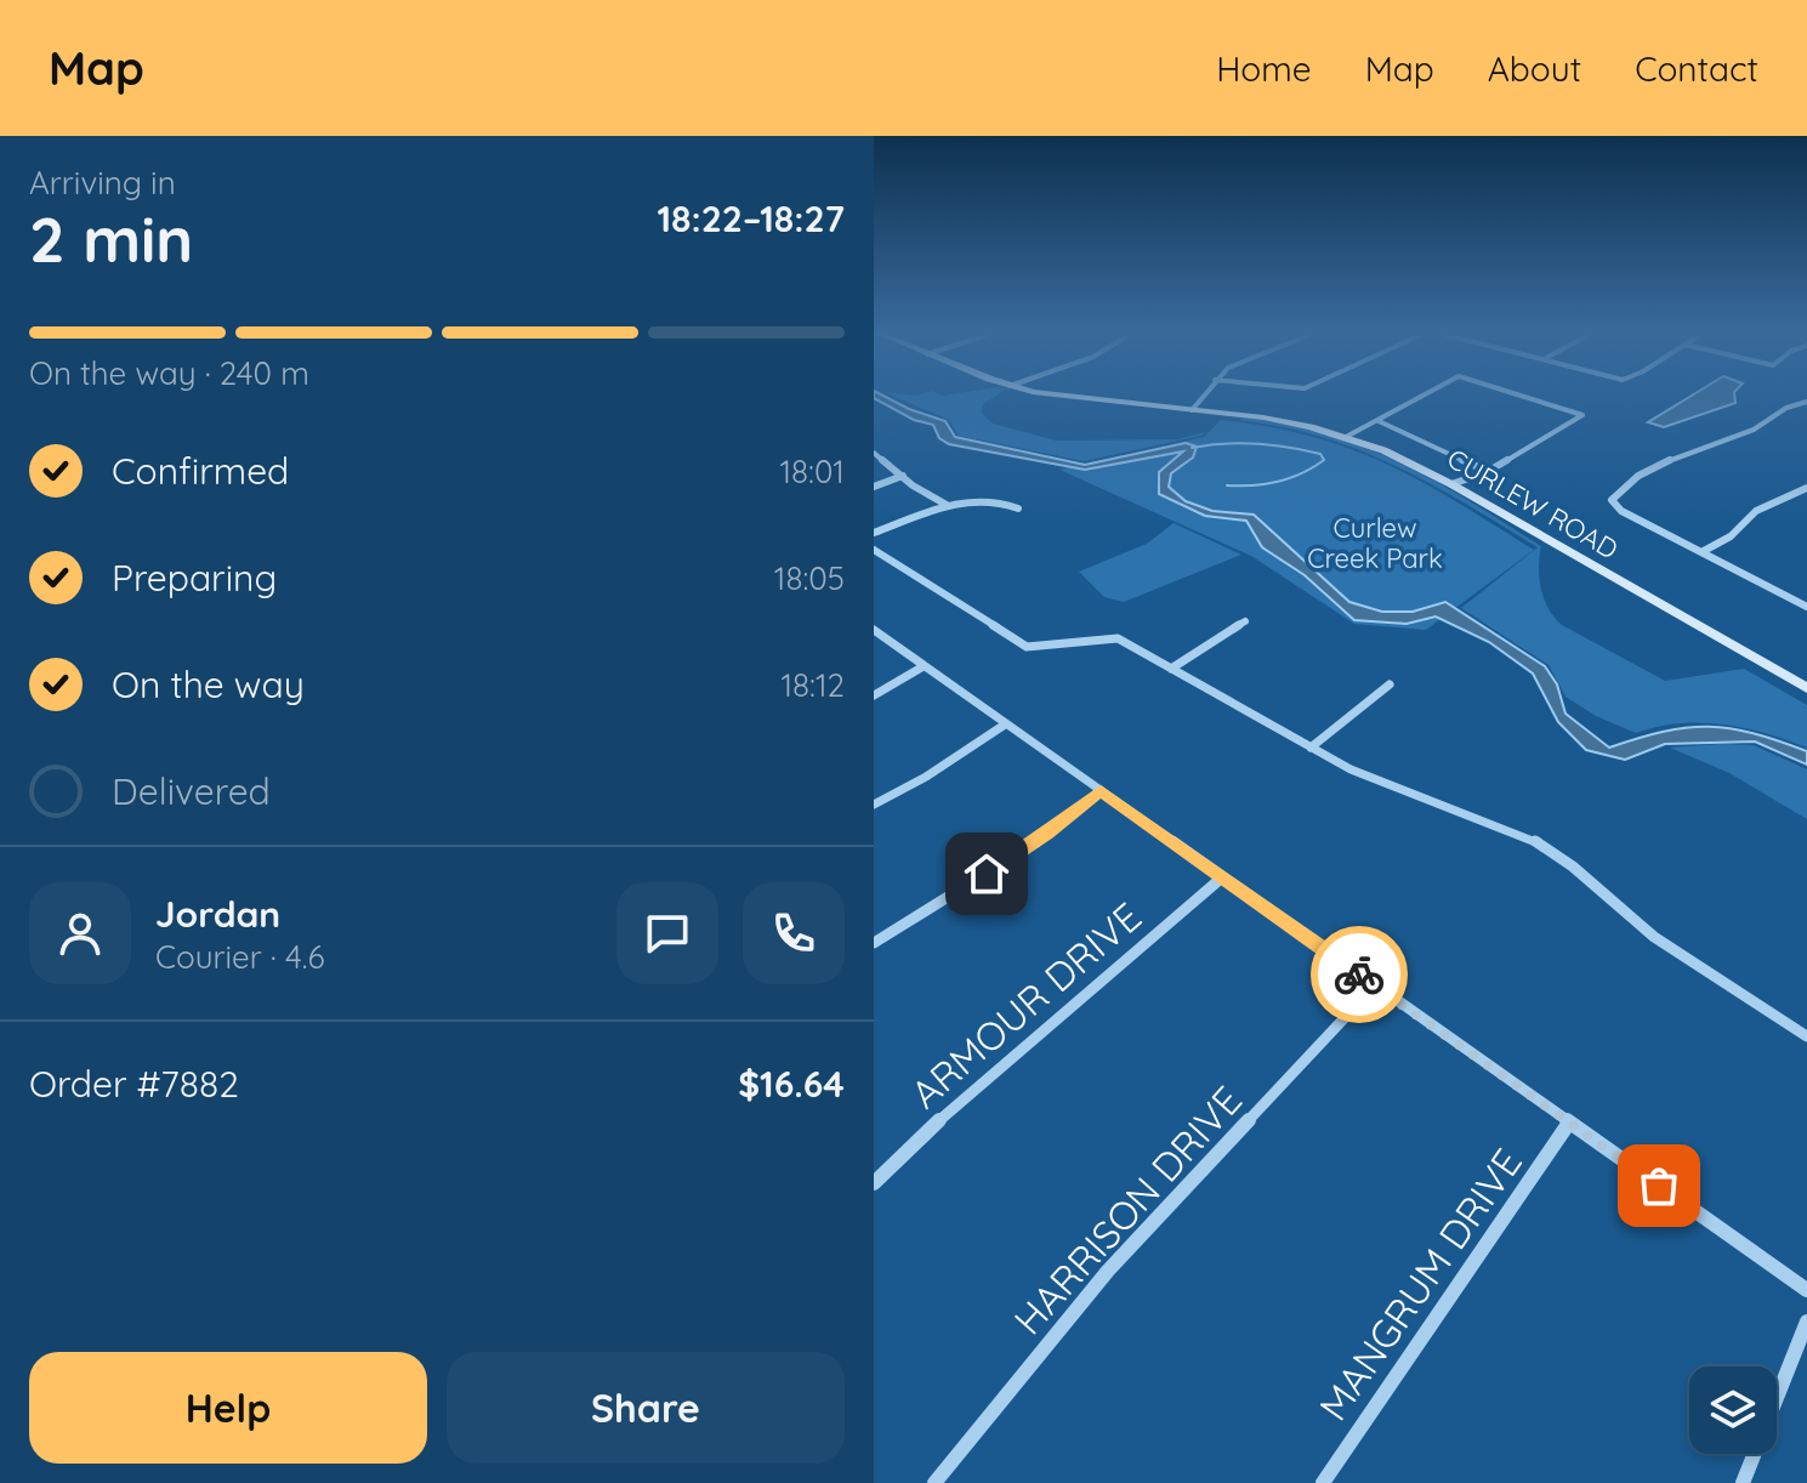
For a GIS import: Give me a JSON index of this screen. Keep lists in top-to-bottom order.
{
  "streets": {
    "main road": ["CURLEW ROAD"],
    "street": ["ARMOUR DRIVE", "HARRISON DRIVE", "MANGRUM DRIVE"]
  },
  "parks": ["Curlew Creek Park"],
  "page": {
    "header": "Map",
    "nav": [
      "Home",
      "Map",
      "About",
      "Contact"
    ],
    "heading": ["2 min", "Arriving in", "18:22–18:27"],
    "panel": [
      "Jordan",
      "Courier · 4.6",
      "Order #7882",
      "$16.64"
    ],
    "bar": "On the way · 240 m",
    "list": [
      ["Confirmed", "18:01"],
      ["Preparing", "18:05"],
      ["On the way", "18:12"],
      "Delivered"
    ],
    "buttons": ["Help", "Share"]
  }
}
